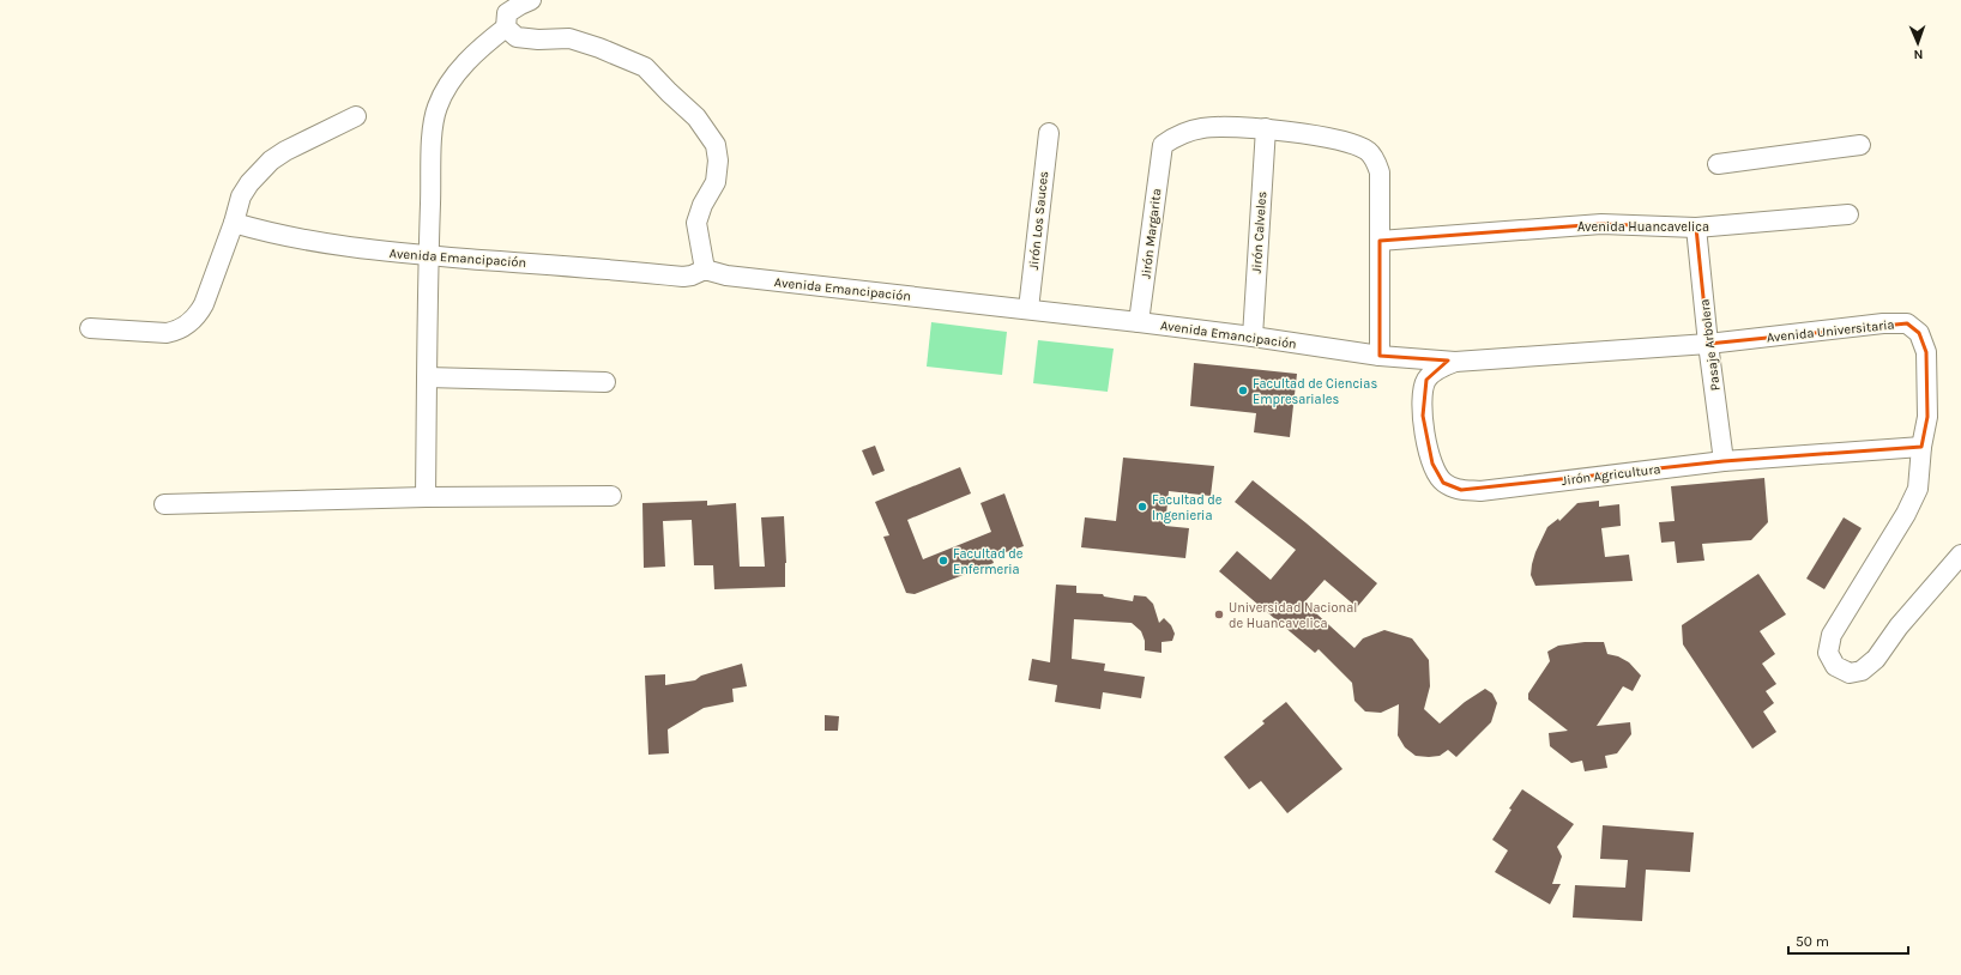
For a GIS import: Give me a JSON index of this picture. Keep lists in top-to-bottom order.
{
  "streets": {
    "street": [
      "Jirón Los Sauces",
      "Avenida Huancavelica",
      "Jirón Calveles",
      "Jirón Margarita",
      "Avenida Emancipación",
      "Avenida Universitaria",
      "Pasaje Arbolera",
      "Jirón Agricultura"
    ]
  },
  "crossings": [
    ["Jirón Los Sauces", "Avenida Emancipación"],
    ["Avenida Huancavelica", "Pasaje Arbolera"],
    ["Jirón Calveles", "Jirón Margarita"],
    ["Jirón Calveles", "Avenida Emancipación"],
    ["Jirón Margarita", "Avenida Emancipación"],
    ["Avenida Emancipación", "Avenida Universitaria"],
    ["Avenida Emancipación", "Jirón Agricultura"],
    ["Avenida Universitaria", "Pasaje Arbolera"],
    ["Avenida Universitaria", "Jirón Agricultura"],
    ["Pasaje Arbolera", "Jirón Agricultura"]
  ],
  "places": [
    "Facultad de Ciencias Empresariales",
    "Facultad de Ingenieria",
    "Facultad de Enfermeria",
    "Universidad Nacional de Huancavelica"
  ],
  "scale_bar": "50 m",
  "north": "bottom"
}
